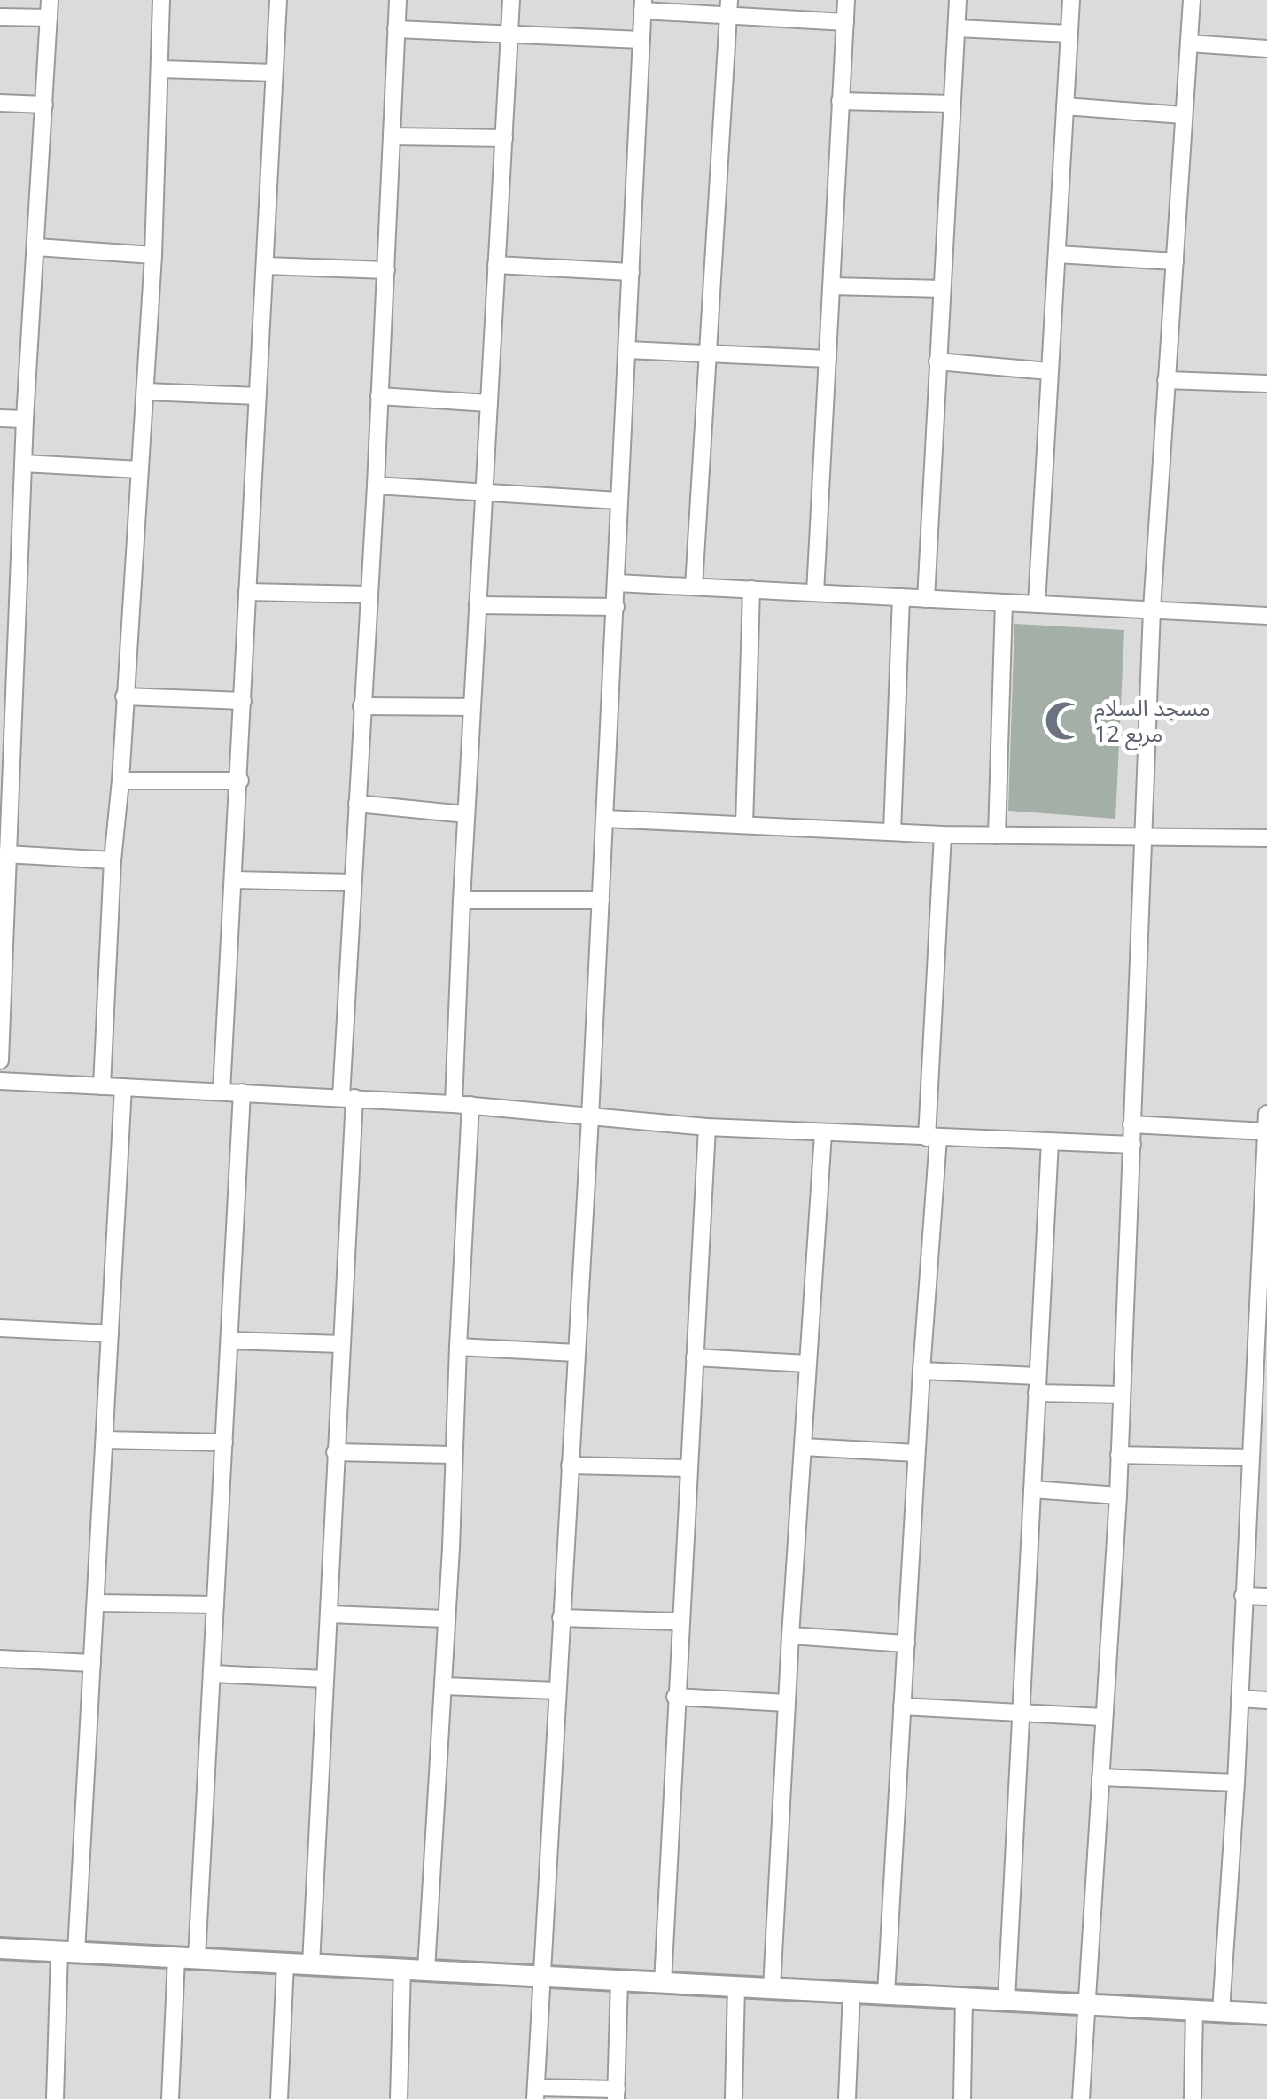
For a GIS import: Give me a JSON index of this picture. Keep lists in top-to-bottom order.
{
  "places": {
    "mosque": ["مسجد السلام مربع 12"]
  }
}
